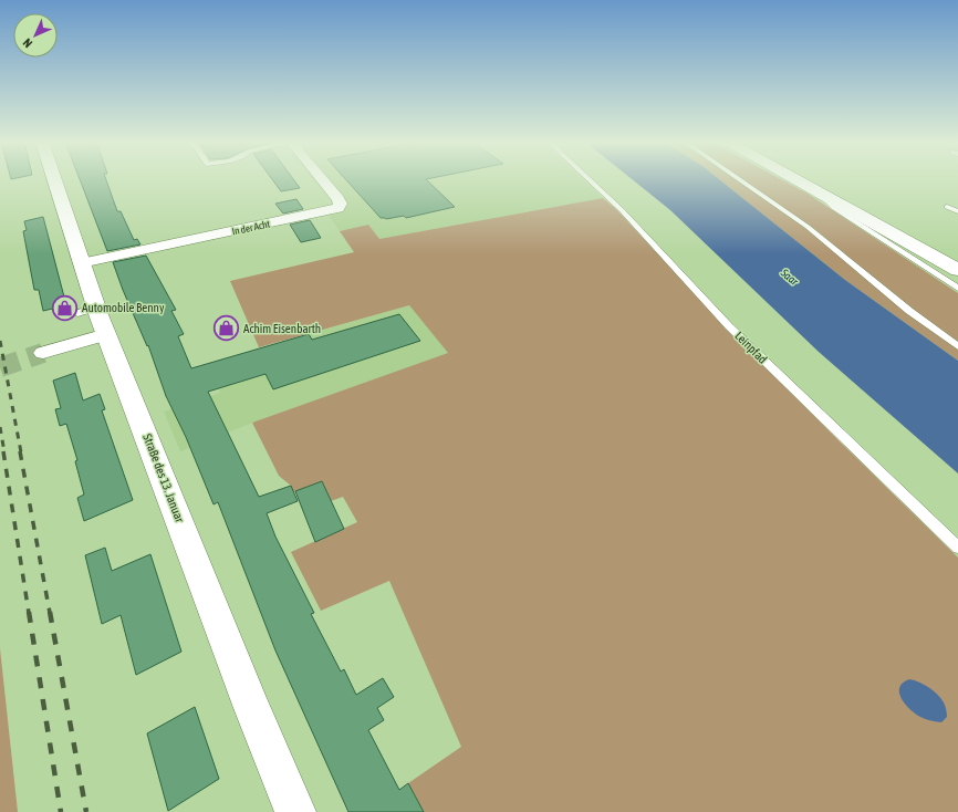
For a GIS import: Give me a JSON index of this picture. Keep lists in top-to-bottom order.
{
  "streets": {
    "main road": ["Straße des 13. Januar"],
    "street": ["In der Acht"],
    "lane": ["Leinpfad"]
  },
  "crossings": [
    ["In der Acht", "Straße des 13. Januar"]
  ],
  "water": ["Saar"],
  "places": {
    "shop": ["Automobile Benny", "Achim Eisenbarth"]
  },
  "north": "bottom left"
}
